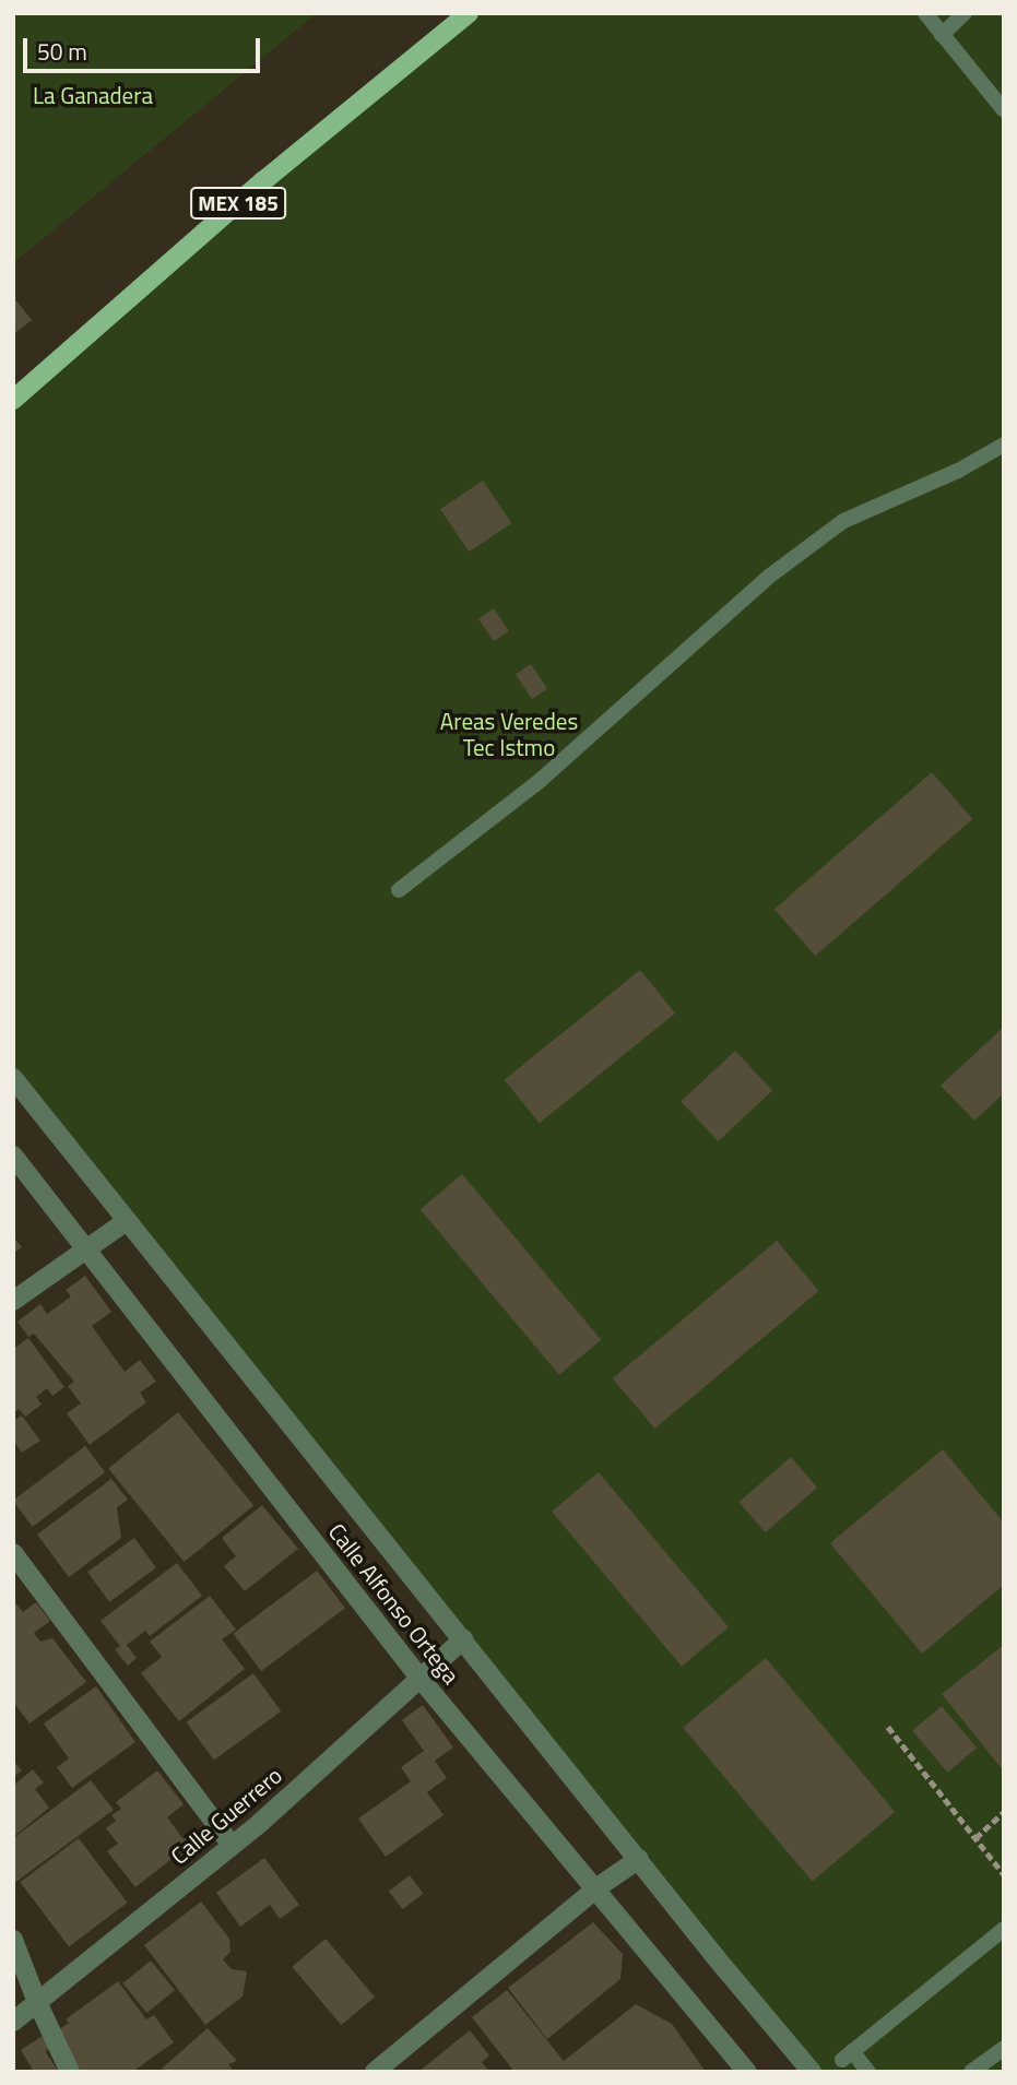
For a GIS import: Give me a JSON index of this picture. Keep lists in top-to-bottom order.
{
  "streets": {
    "main road": ["MEX 185"],
    "street": ["Calle Alfonso Ortega", "Calle Guerrero"]
  },
  "crossings": [
    ["Calle Alfonso Ortega", "Calle Guerrero"]
  ],
  "parks": ["La Ganadera", "Areas Veredes Tec Istmo"],
  "scale_bar": "50 m"
}
